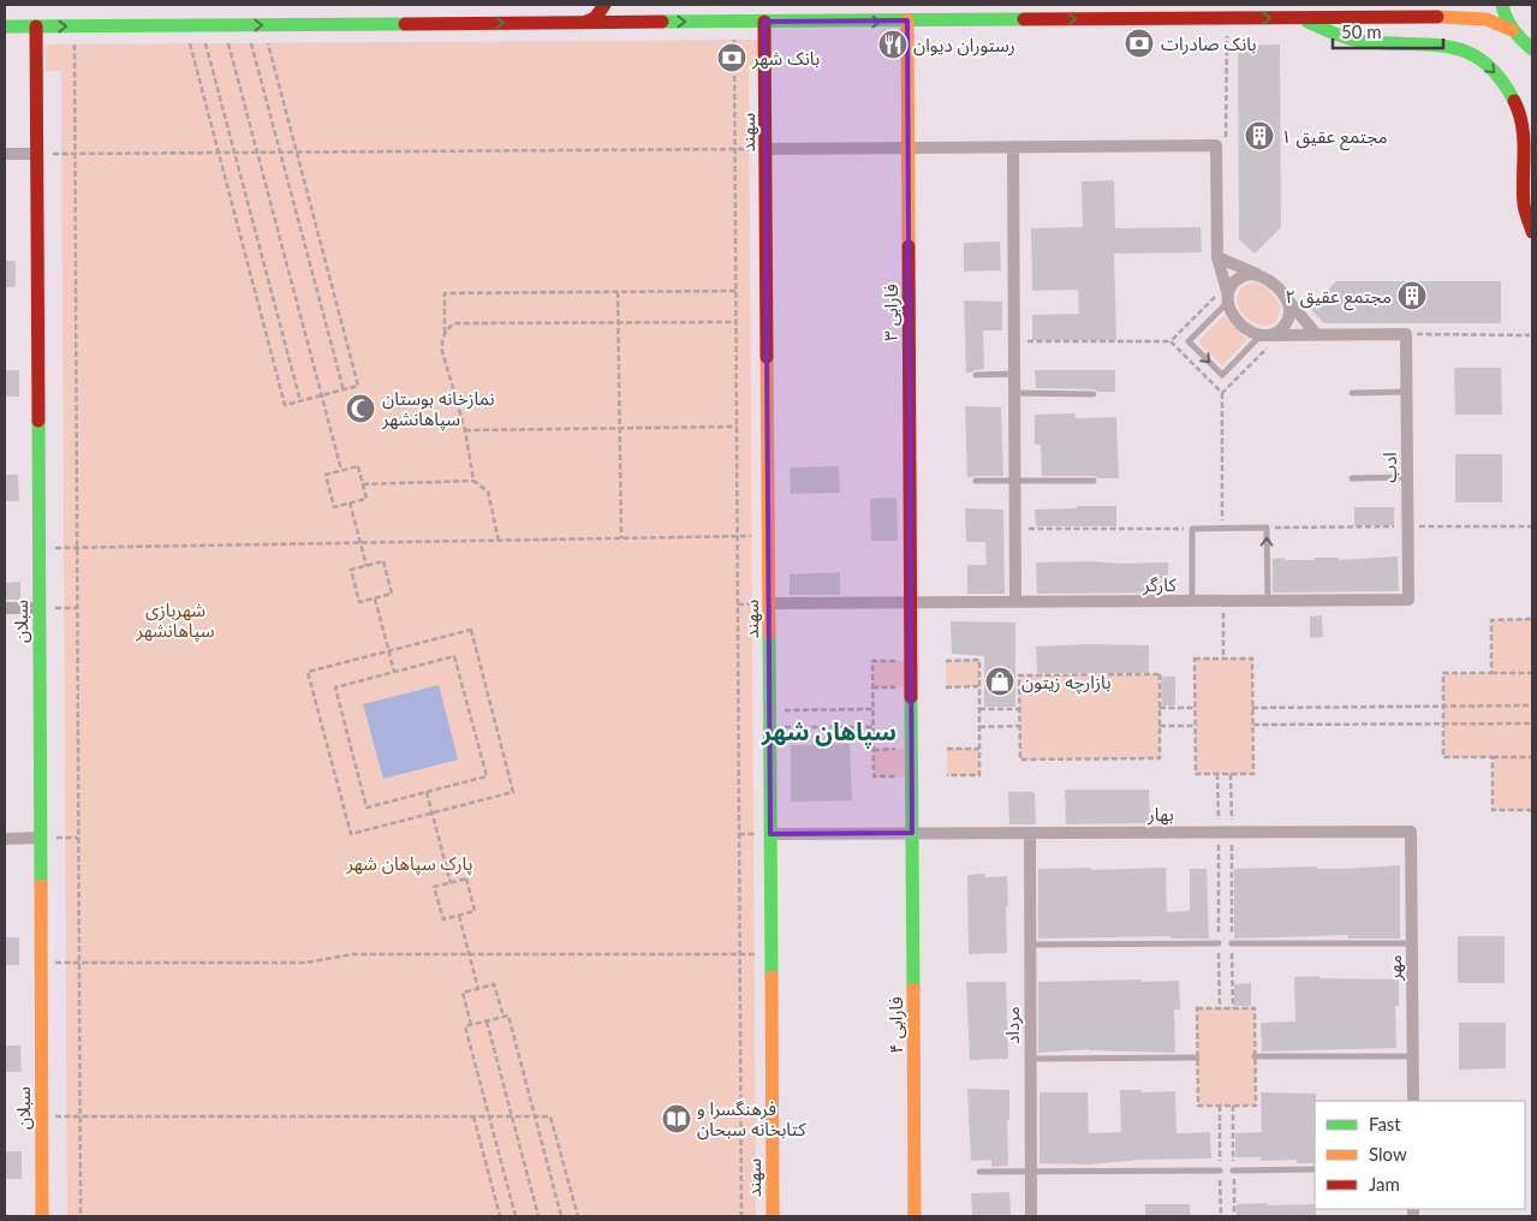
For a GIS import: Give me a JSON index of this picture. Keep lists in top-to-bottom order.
{
  "streets": {
    "street": [
      "سهند",
      "فارابی ۳",
      "ادب",
      "کارگر",
      "سبلان",
      "بهار",
      "مهر",
      "فارابی ۴",
      "مرداد"
    ]
  },
  "crossings": [
    ["سهند", "کارگر"],
    ["سهند", "بهار"],
    ["فارابی ۳", "کارگر"],
    ["فارابی ۳", "بهار"],
    ["فارابی ۳", "فارابی ۴"],
    ["ادب", "کارگر"],
    ["بهار", "مهر"],
    ["بهار", "فارابی ۴"],
    ["بهار", "مرداد"]
  ],
  "districts": ["سپاهان شهر"],
  "parks": ["شهربازی سپاهانشهر", "پارک سپاهان شهر"],
  "places": {
    "bank": ["بانک صادرات", "بانک شهر"],
    "restaurant": ["رستوران دیوان"],
    "building": ["مجتمع عقیق ۱", "مجتمع عقیق ۲"],
    "mosque": ["نمازخانه بوستان سپاهانشهر"],
    "shop": ["بازارچه زیتون"],
    "library": ["فرهنگسرا و کتابخانه سبحان"]
  },
  "legend": ["Fast", "Slow", "Jam"],
  "scale_bar": "50 m"
}
